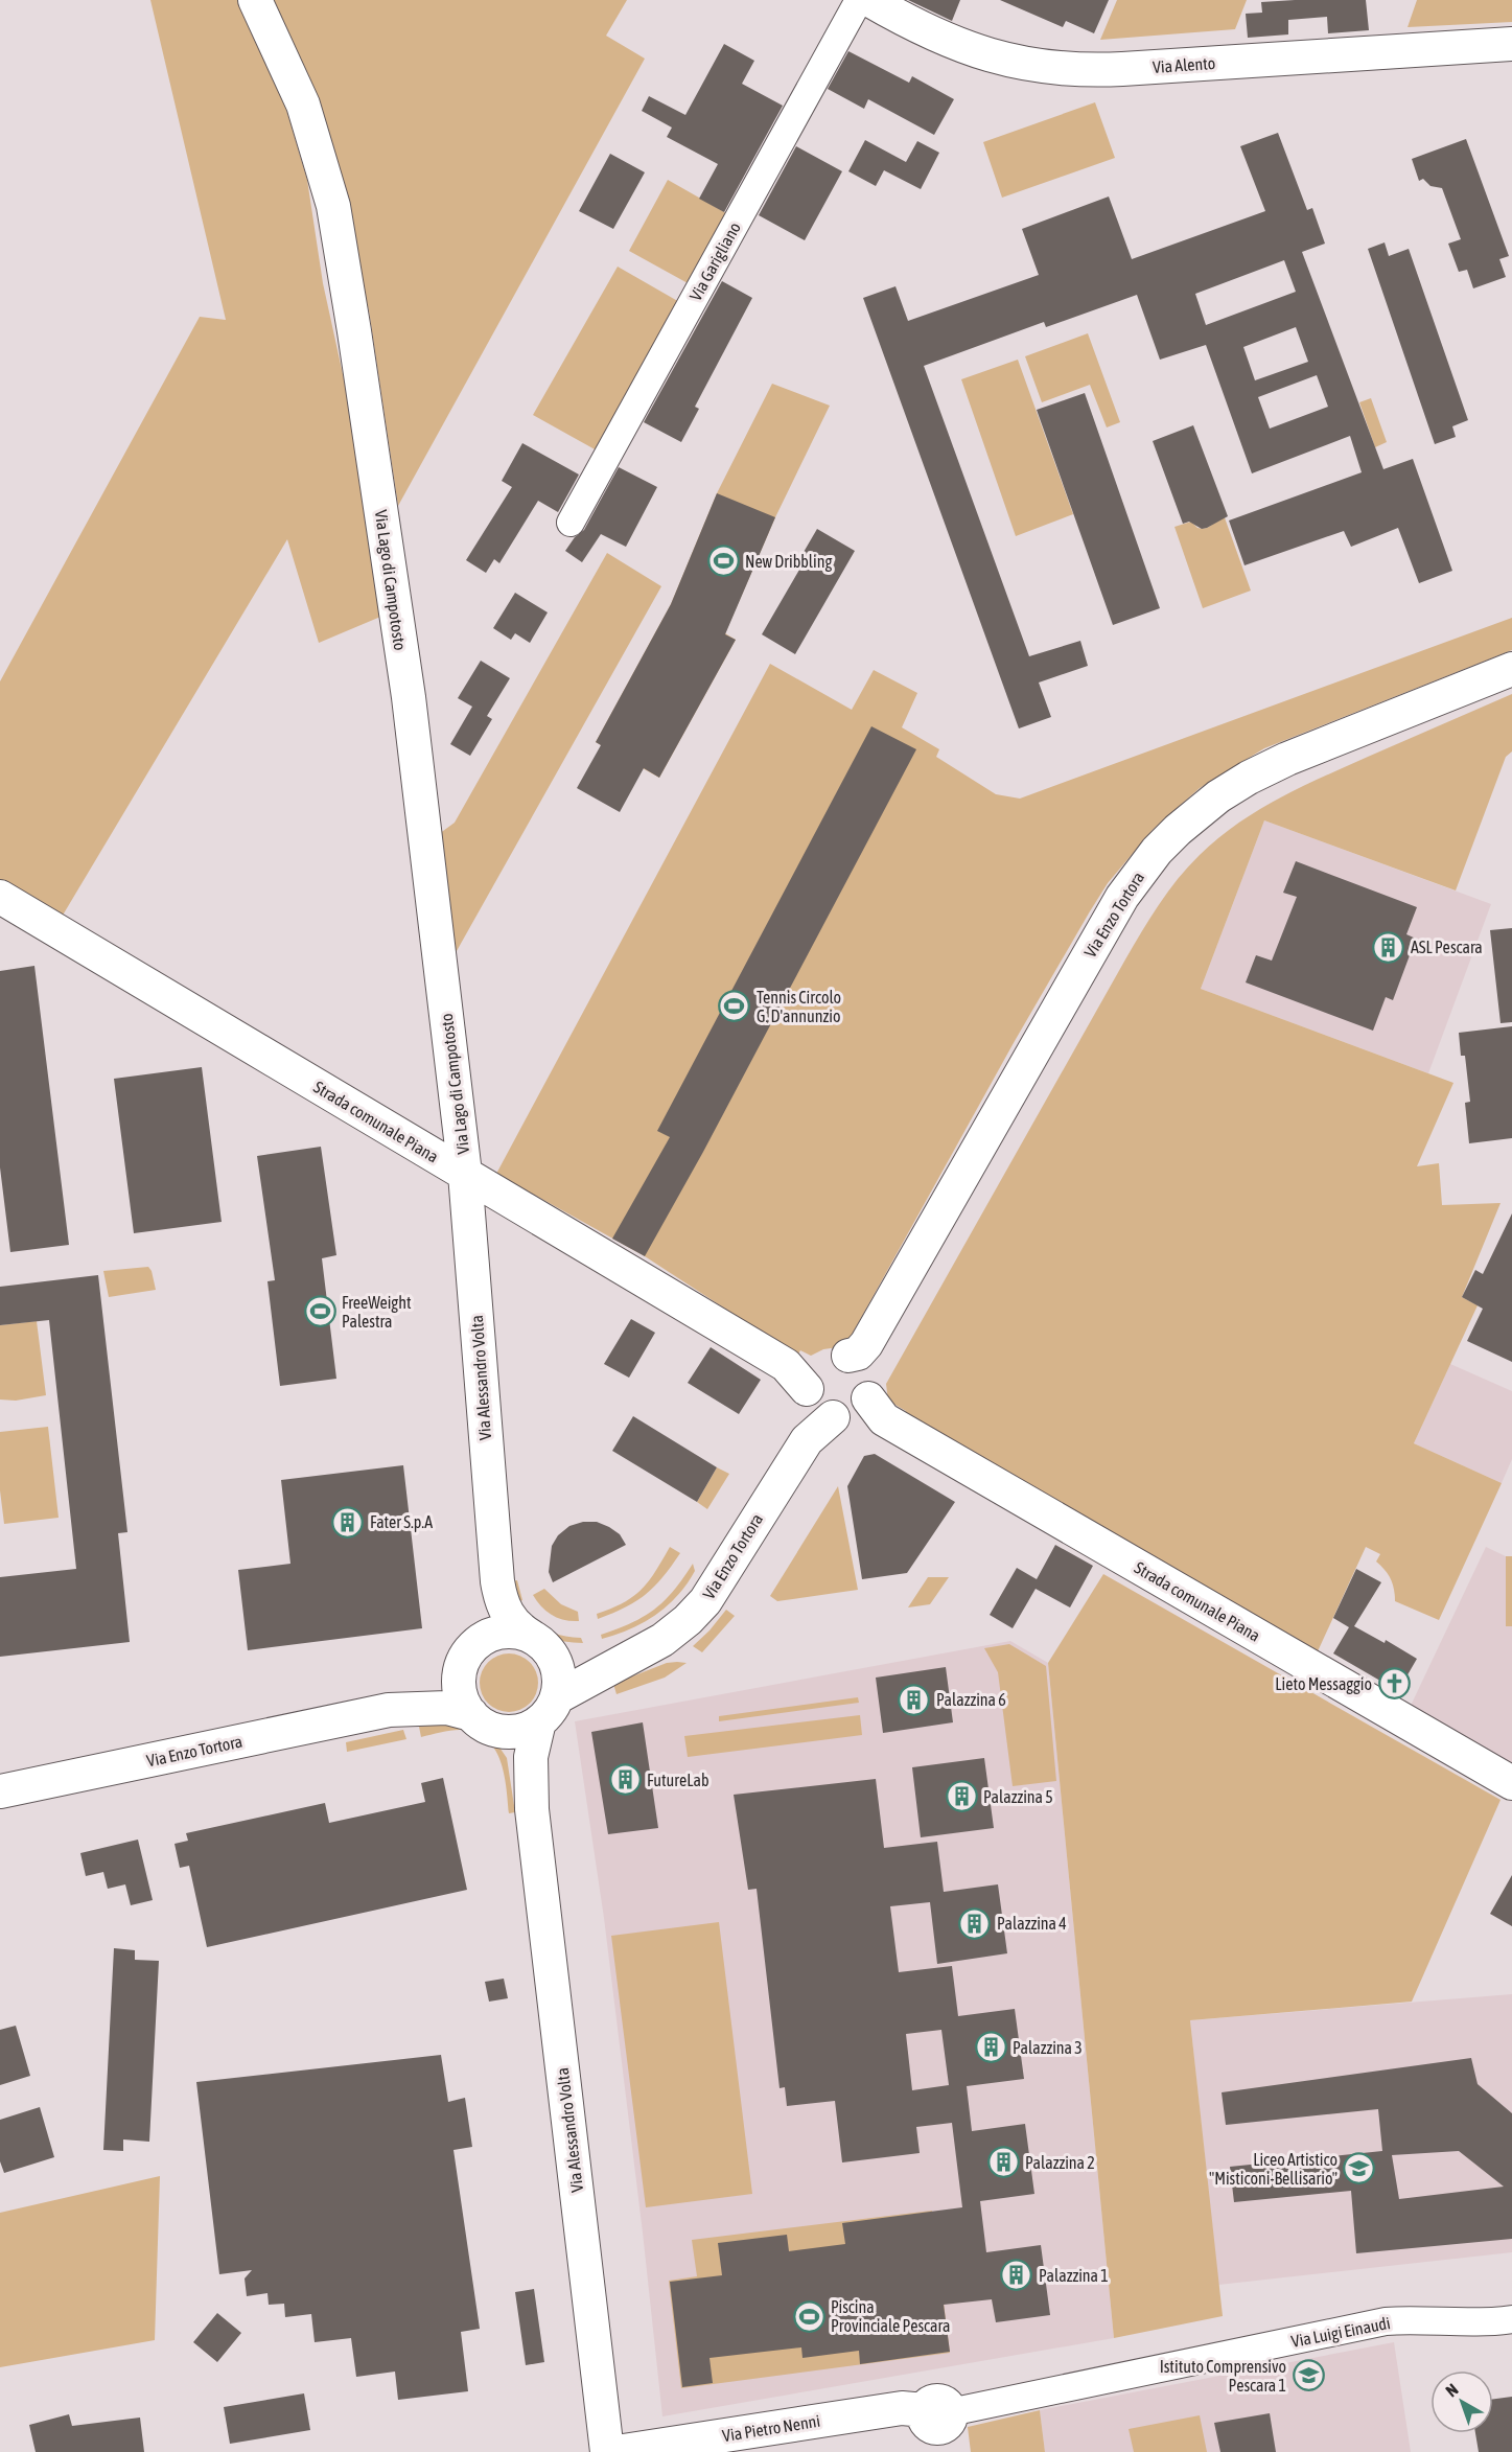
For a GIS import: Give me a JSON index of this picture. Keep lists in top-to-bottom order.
{
  "streets": {
    "street": [
      "Via Alento",
      "Via Garigliano",
      "Via Lago di Campotosto",
      "Via Enzo Tortora",
      "Strada comunale Piana",
      "Via Alessandro Volta",
      "Via Luigi Einaudi",
      "Via Pietro Nenni"
    ]
  },
  "crossings": [
    ["Via Lago di Campotosto", "Strada comunale Piana"],
    ["Via Lago di Campotosto", "Via Alessandro Volta"],
    ["Via Enzo Tortora", "Strada comunale Piana"],
    ["Via Enzo Tortora", "Via Alessandro Volta"],
    ["Strada comunale Piana", "Via Alessandro Volta"],
    ["Via Luigi Einaudi", "Via Pietro Nenni"]
  ],
  "places": {
    "sports": [
      "New Dribbling",
      "Tennis Circolo G. D'annunzio",
      "FreeWeight Palestra",
      "Piscina Provinciale Pescara"
    ],
    "building": [
      "ASL Pescara",
      "Fater S.p.A",
      "Palazzina 6",
      "FutureLab",
      "Palazzina 5",
      "Palazzina 4",
      "Palazzina 3",
      "Palazzina 2",
      "Palazzina 1"
    ],
    "church": ["Lieto Messaggio"],
    "school or university": ["Liceo Artistico \"Misticoni-Bellisario\"", "Istituto Comprensivo Pescara 1"]
  },
  "north": "top left"
}
